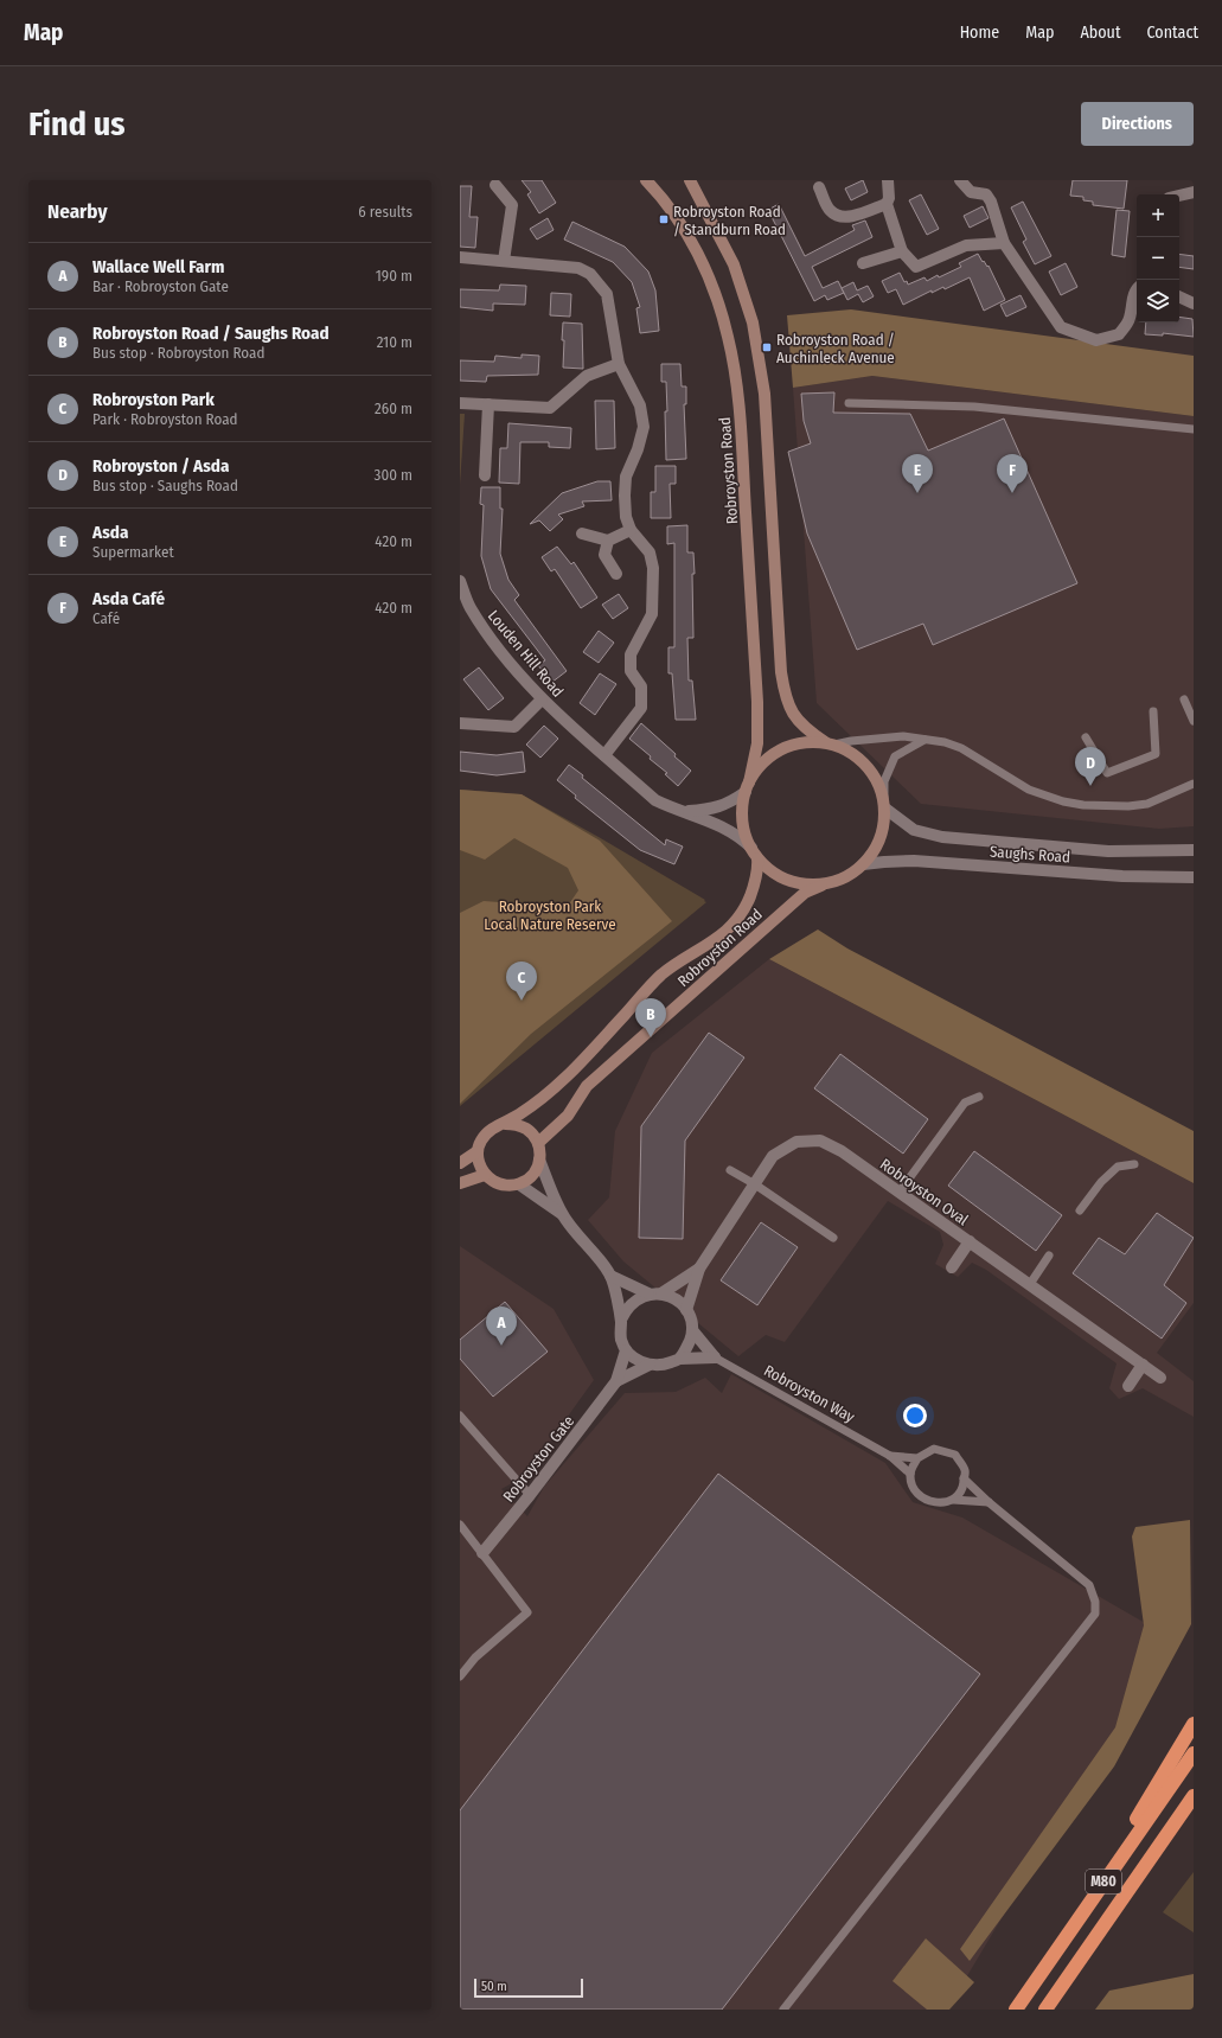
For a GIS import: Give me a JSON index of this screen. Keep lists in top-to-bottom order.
{
  "streets": {
    "highway": ["M80"],
    "main road": ["Robroyston Road"],
    "street": [
      "Louden Hill Road",
      "Saughs Road",
      "Robroyston Oval",
      "Robroyston Gate"
    ],
    "lane": ["Robroyston Way"]
  },
  "crossings": [
    ["Robroyston Road", "Louden Hill Road"],
    ["Robroyston Road", "Saughs Road"],
    ["Louden Hill Road", "Saughs Road"]
  ],
  "parks": ["Robroyston Park Local Nature Reserve"],
  "places": {
    "transit": ["Robroyston Road / Standburn Road", "Robroyston Road / Auchinleck Avenue"]
  },
  "scale_bar": "50 m",
  "page": {
    "header": "Map",
    "nav": [
      "Home",
      "Map",
      "About",
      "Contact"
    ],
    "buttons": "Directions",
    "title": "Find us",
    "heading": ["Nearby", "6 results"],
    "map_buttons": ["+", "−"],
    "list": [
      {
        "mark": "A",
        "name": "Wallace Well Farm",
        "note": "Bar · Robroyston Gate",
        "value": "190 m"
      },
      {
        "mark": "B",
        "name": "Robroyston Road / Saughs Road",
        "note": "Bus stop · Robroyston Road",
        "value": "210 m"
      },
      {
        "mark": "C",
        "name": "Robroyston Park",
        "note": "Park · Robroyston Road",
        "value": "260 m"
      },
      {
        "mark": "D",
        "name": "Robroyston / Asda",
        "note": "Bus stop · Saughs Road",
        "value": "300 m"
      },
      {
        "mark": "E",
        "name": "Asda",
        "note": "Supermarket",
        "value": "420 m"
      },
      {
        "mark": "F",
        "name": "Asda Café",
        "note": "Café",
        "value": "420 m"
      }
    ],
    "pins": [
      "E",
      "F",
      "D",
      "C",
      "B",
      "A"
    ],
    "scale": "50 m"
  }
}
